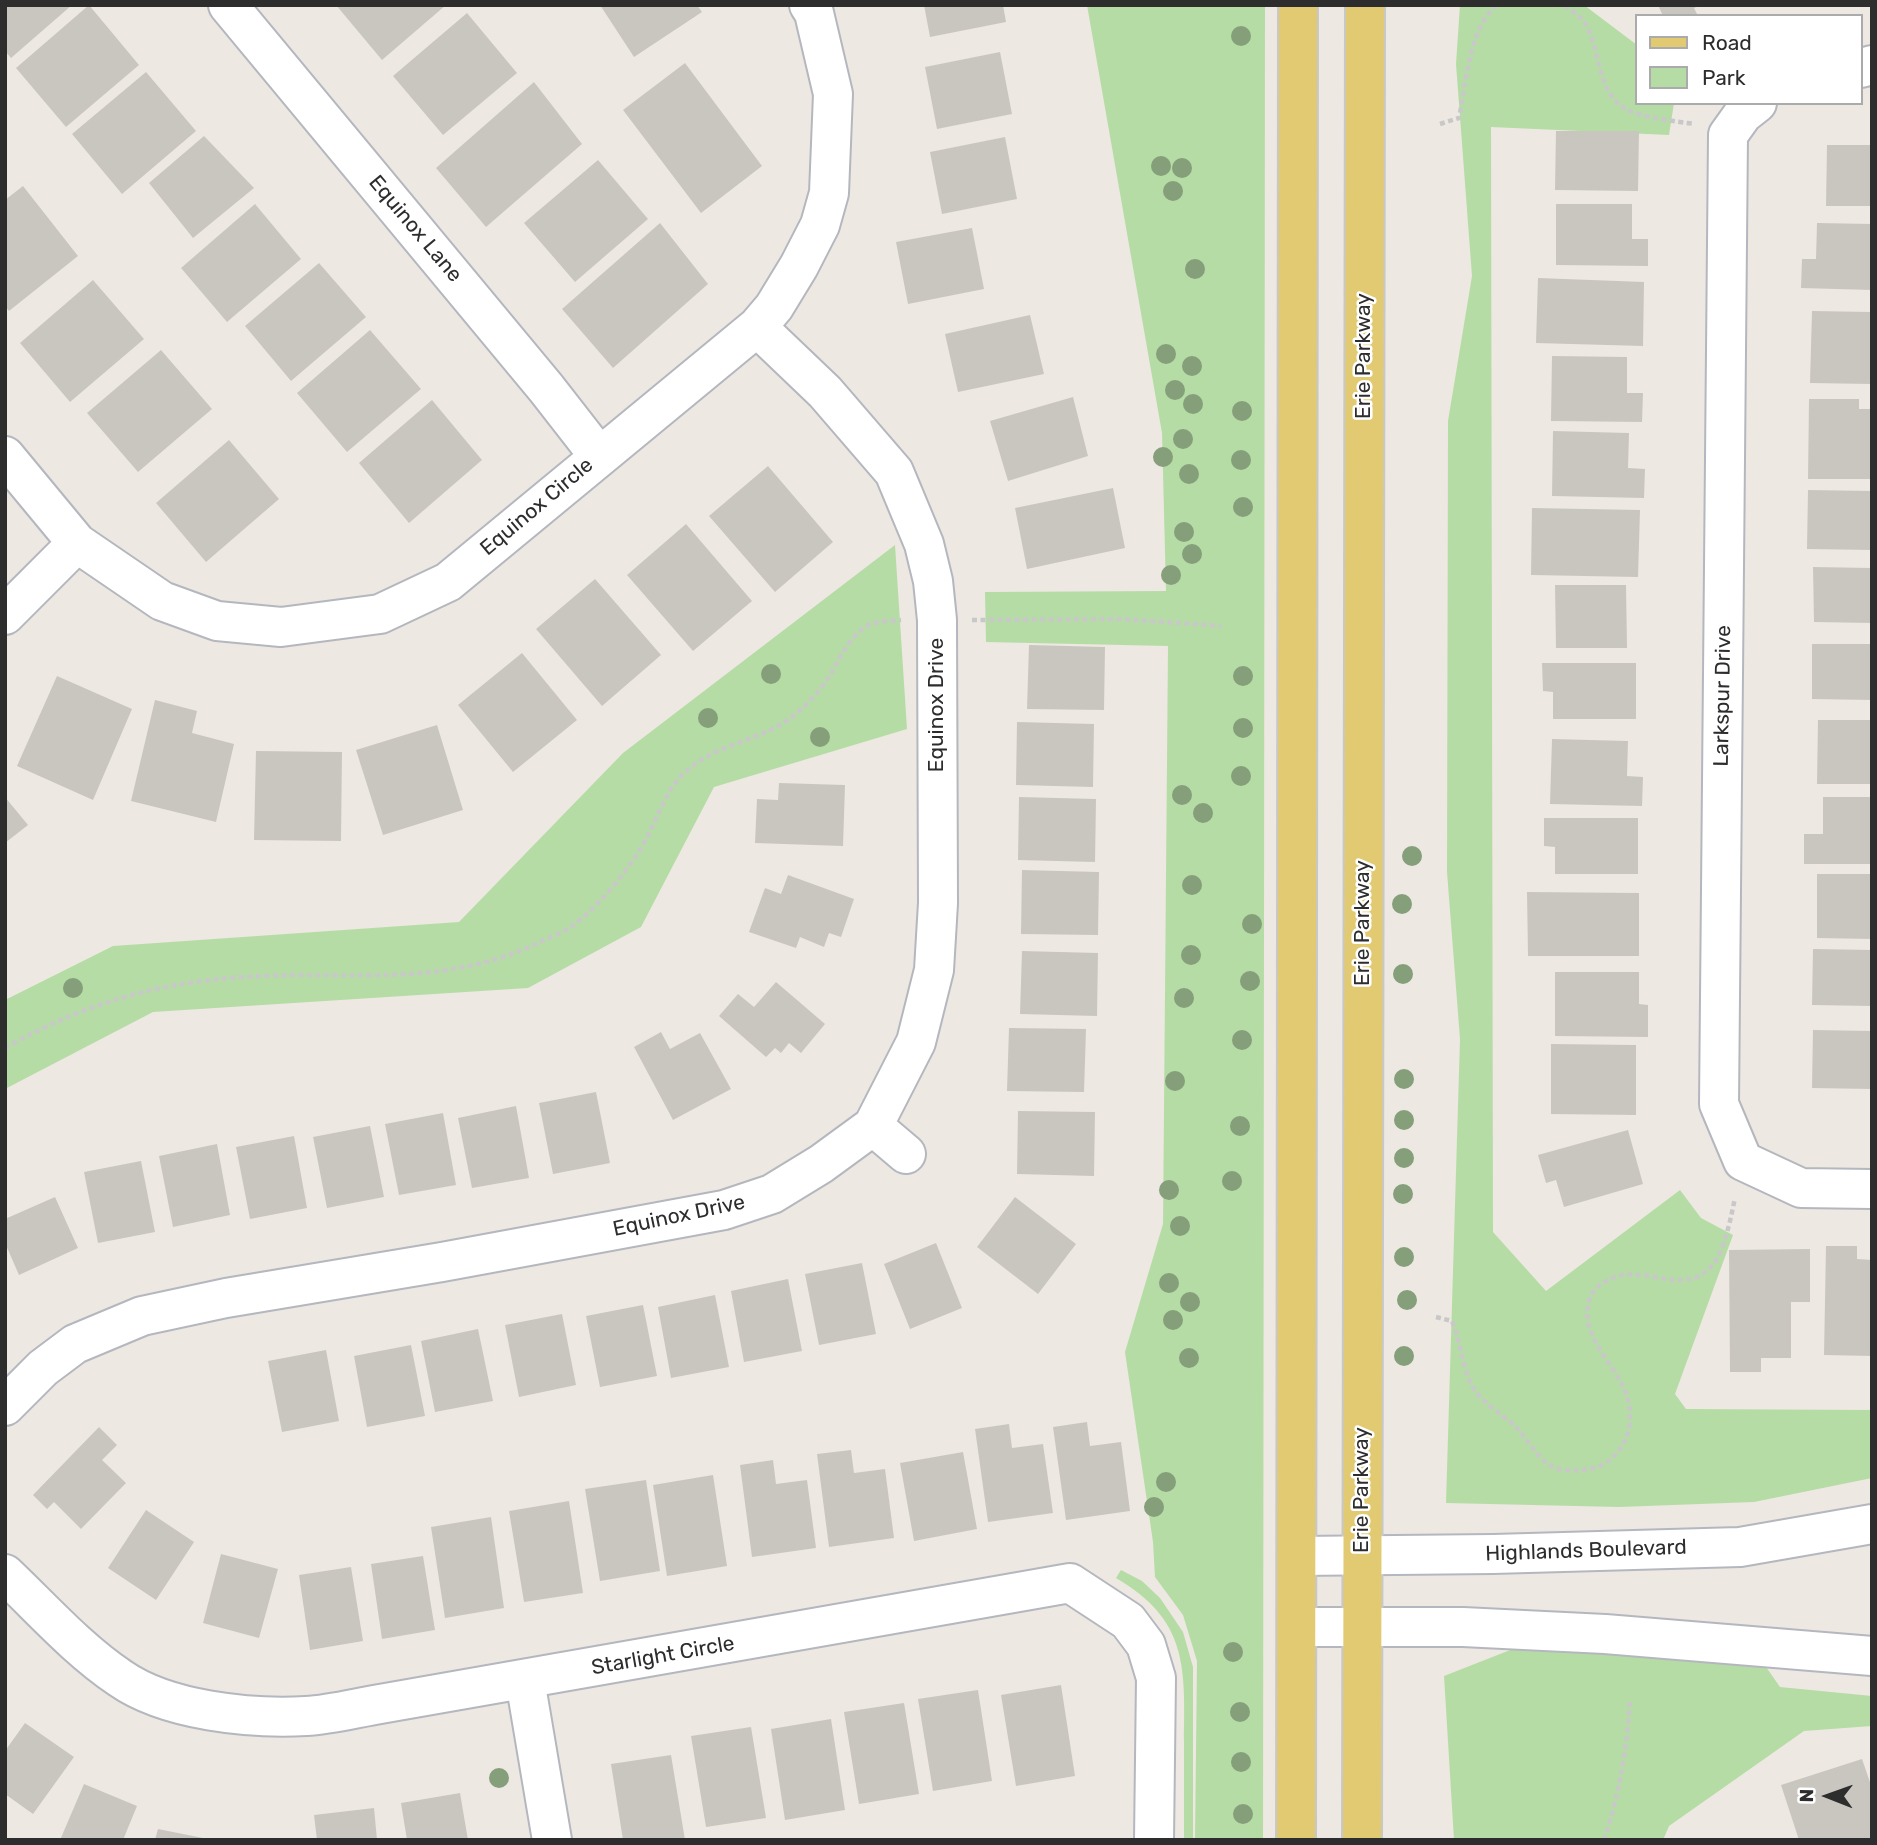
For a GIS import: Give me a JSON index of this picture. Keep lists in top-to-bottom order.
{
  "streets": {
    "main road": ["Erie Parkway"],
    "street": [
      "Equinox Lane",
      "Equinox Circle",
      "Larkspur Drive",
      "Equinox Drive",
      "Highlands Boulevard",
      "Starlight Circle"
    ]
  },
  "crossings": [
    ["Equinox Lane", "Equinox Circle"],
    ["Erie Parkway", "Highlands Boulevard"],
    ["Equinox Circle", "Equinox Drive"]
  ],
  "legend": ["Road", "Park"],
  "north": "left"
}
